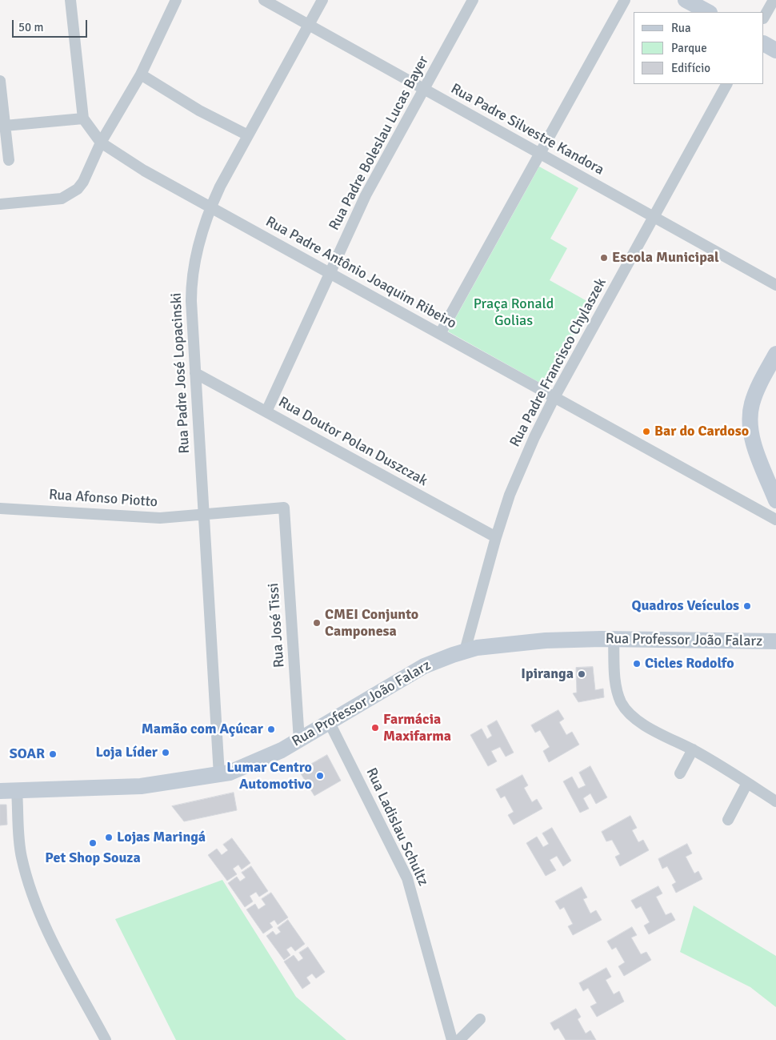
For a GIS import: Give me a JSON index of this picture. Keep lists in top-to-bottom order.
{
  "streets": {
    "main road": ["Rua Professor João Falarz"],
    "street": [
      "Rua Padre Silvestre Kandora",
      "Rua Padre Boleslau Lucas Bayer",
      "Rua Padre Antônio Joaquim Ribeiro",
      "Rua Padre Francisco Chylaszek",
      "Rua Padre José Lopacinski",
      "Rua Doutor Polan Duszczak",
      "Rua Afonso Piotto",
      "Rua José Tissi",
      "Rua Ladislau Schultz"
    ]
  },
  "crossings": [
    ["Rua Padre Silvestre Kandora", "Rua Padre Boleslau Lucas Bayer"],
    ["Rua Padre Silvestre Kandora", "Rua Padre Francisco Chylaszek"],
    ["Rua Padre Silvestre Kandora", "Rua Padre José Lopacinski"],
    ["Rua Padre Boleslau Lucas Bayer", "Rua Padre Antônio Joaquim Ribeiro"],
    ["Rua Padre Boleslau Lucas Bayer", "Rua Doutor Polan Duszczak"],
    ["Rua Padre Antônio Joaquim Ribeiro", "Rua Padre Francisco Chylaszek"],
    ["Rua Padre Antônio Joaquim Ribeiro", "Rua Padre José Lopacinski"],
    ["Rua Padre Francisco Chylaszek", "Rua Doutor Polan Duszczak"],
    ["Rua Padre Francisco Chylaszek", "Rua Professor João Falarz"],
    ["Rua Padre José Lopacinski", "Rua Doutor Polan Duszczak"],
    ["Rua Padre José Lopacinski", "Rua Afonso Piotto"],
    ["Rua Padre José Lopacinski", "Rua Professor João Falarz"],
    ["Rua Afonso Piotto", "Rua José Tissi"],
    ["Rua José Tissi", "Rua Professor João Falarz"],
    ["Rua Professor João Falarz", "Rua Ladislau Schultz"]
  ],
  "parks": ["Praça Ronald Golias"],
  "places": [
    "Escola Municipal",
    "Bar do Cardoso",
    "Quadros Veículos",
    "CMEI Conjunto Camponesa",
    "Cicles Rodolfo",
    "Ipiranga",
    "Farmácia Maxifarma",
    "Mamão com Açúcar",
    "Loja Líder",
    "SOAR",
    "Lumar Centro Automotivo",
    "Lojas Maringá",
    "Pet Shop Souza"
  ],
  "legend": ["Rua", "Parque", "Edifício"],
  "scale_bar": "50 m"
}
